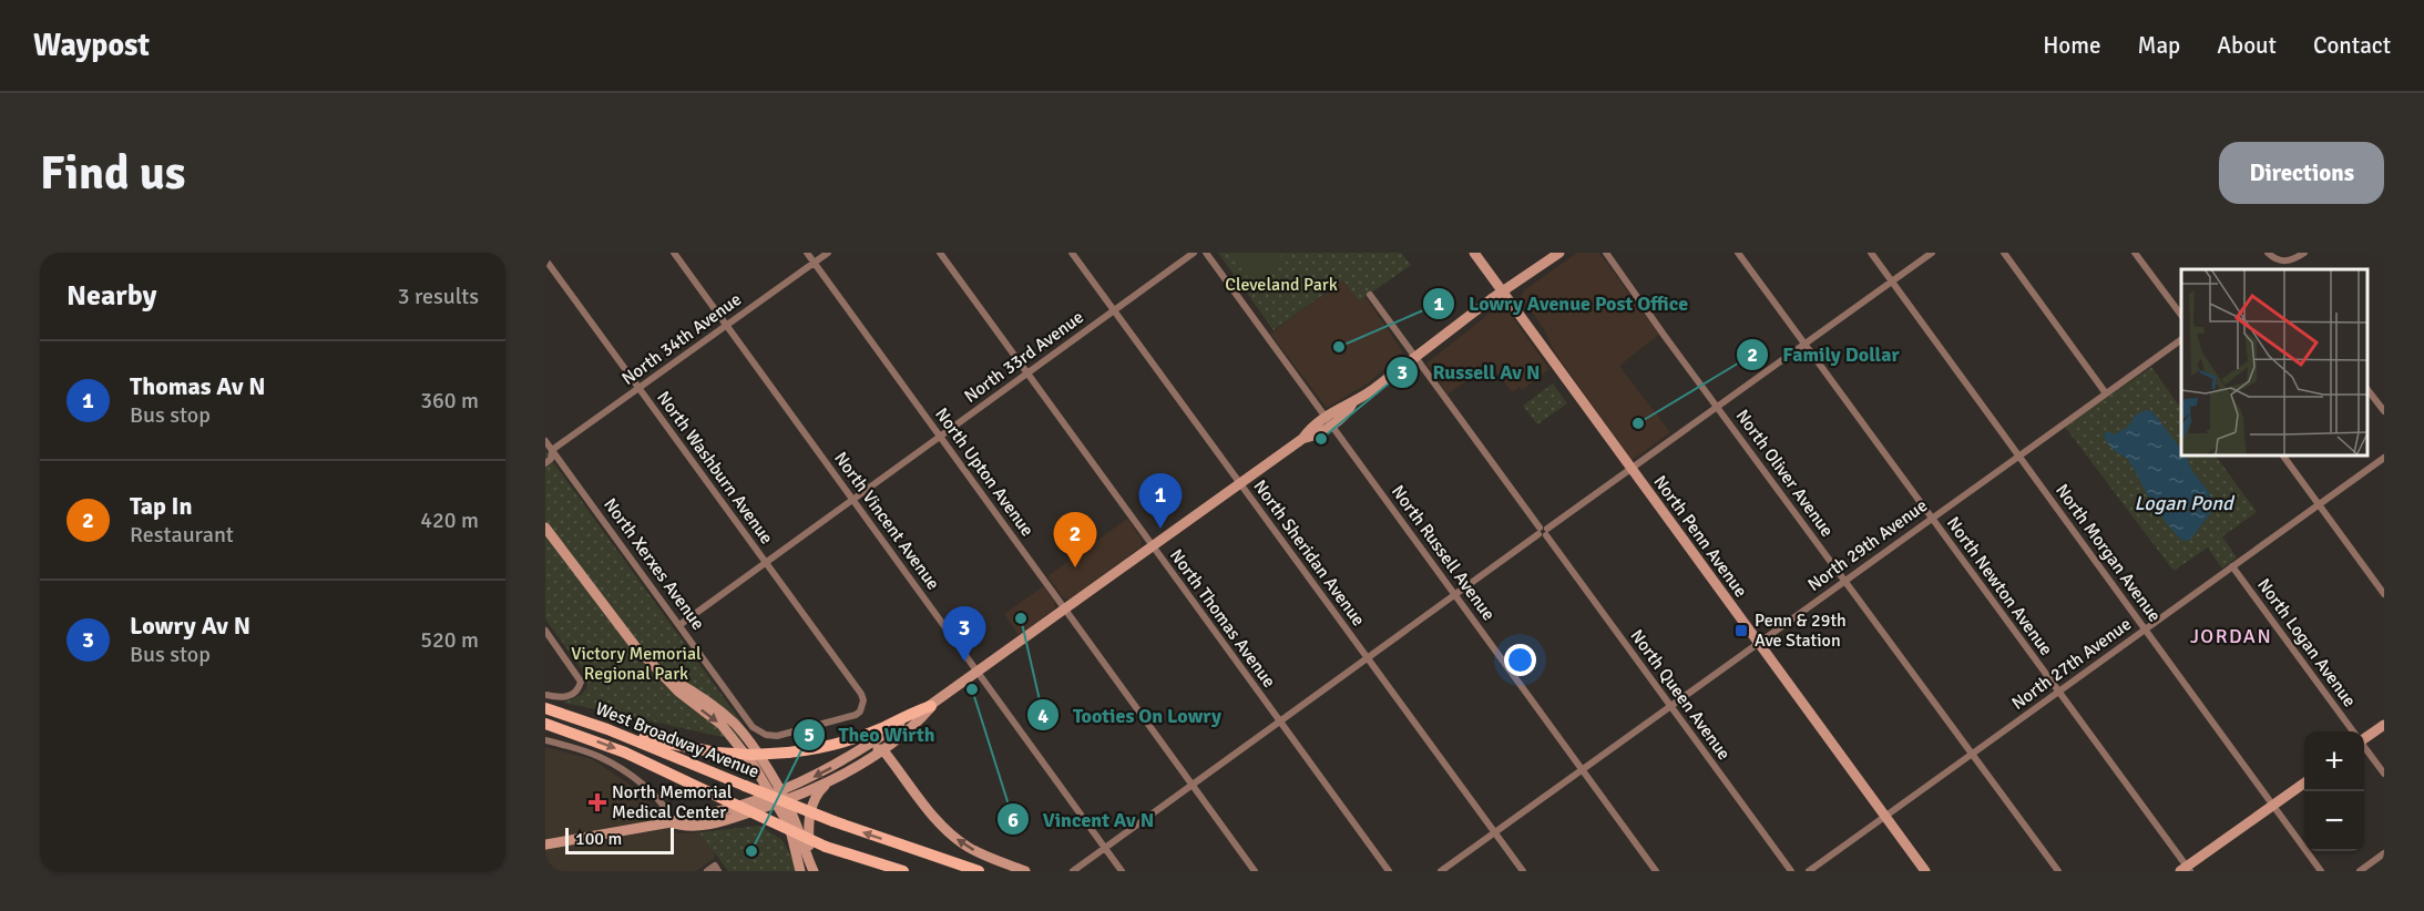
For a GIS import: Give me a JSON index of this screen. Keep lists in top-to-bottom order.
{
  "streets": {
    "main road": ["North Penn Avenue", "West Broadway Avenue"],
    "street": [
      "North 34th Avenue",
      "North 33rd Avenue",
      "North Washburn Avenue",
      "North Upton Avenue",
      "North Oliver Avenue",
      "North Vincent Avenue",
      "North 29th Avenue",
      "North Sheridan Avenue",
      "North Russell Avenue",
      "North Morgan Avenue",
      "North Xerxes Avenue",
      "North Newton Avenue",
      "North Thomas Avenue",
      "North Logan Avenue",
      "North 27th Avenue",
      "North Queen Avenue"
    ]
  },
  "crossings": [
    ["North 34th Avenue", "North Washburn Avenue"],
    ["North 34th Avenue", "North Upton Avenue"],
    ["North 34th Avenue", "North Vincent Avenue"],
    ["North 34th Avenue", "North Xerxes Avenue"],
    ["North 33rd Avenue", "North Washburn Avenue"],
    ["North 33rd Avenue", "North Upton Avenue"],
    ["North 33rd Avenue", "North Vincent Avenue"],
    ["North 33rd Avenue", "North Sheridan Avenue"],
    ["North 33rd Avenue", "North Xerxes Avenue"],
    ["North 33rd Avenue", "North Thomas Avenue"],
    ["North Washburn Avenue", "North Xerxes Avenue"],
    ["North Oliver Avenue", "North 29th Avenue"],
    ["North Oliver Avenue", "North 27th Avenue"],
    ["North Penn Avenue", "North 29th Avenue"],
    ["North Penn Avenue", "North 27th Avenue"],
    ["North 29th Avenue", "North Sheridan Avenue"],
    ["North 29th Avenue", "North Russell Avenue"],
    ["North 29th Avenue", "North Morgan Avenue"],
    ["North 29th Avenue", "North Newton Avenue"],
    ["North 29th Avenue", "North Queen Avenue"],
    ["North Morgan Avenue", "North 27th Avenue"],
    ["North Newton Avenue", "North 27th Avenue"],
    ["North Logan Avenue", "North 27th Avenue"]
  ],
  "districts": ["JORDAN"],
  "water": ["Logan Pond"],
  "parks": ["Cleveland Park", "Victory Memorial Regional Park"],
  "places": {
    "other": [
      "Lowry Avenue Post Office",
      "Family Dollar",
      "Russell Av N",
      "Tooties On Lowry",
      "Vincent Av N",
      "Theo Wirth"
    ],
    "transit": ["Penn & 29th Ave Station"],
    "health": ["North Memorial Medical Center"]
  },
  "scale_bar": "100 m",
  "page": {
    "header": "Waypost",
    "nav": [
      "Home",
      "Map",
      "About",
      "Contact"
    ],
    "buttons": "Directions",
    "title": "Find us",
    "heading": ["Nearby", "3 results"],
    "list": [
      {
        "mark": "1",
        "name": "Thomas Av N",
        "note": "Bus stop",
        "value": "360 m"
      },
      {
        "mark": "2",
        "name": "Tap In",
        "note": "Restaurant",
        "value": "420 m"
      },
      {
        "mark": "3",
        "name": "Lowry Av N",
        "note": "Bus stop",
        "value": "520 m"
      }
    ],
    "pins": ["1", "2", "3"],
    "map_buttons": ["+", "−"],
    "scale": "100 m"
  }
}
